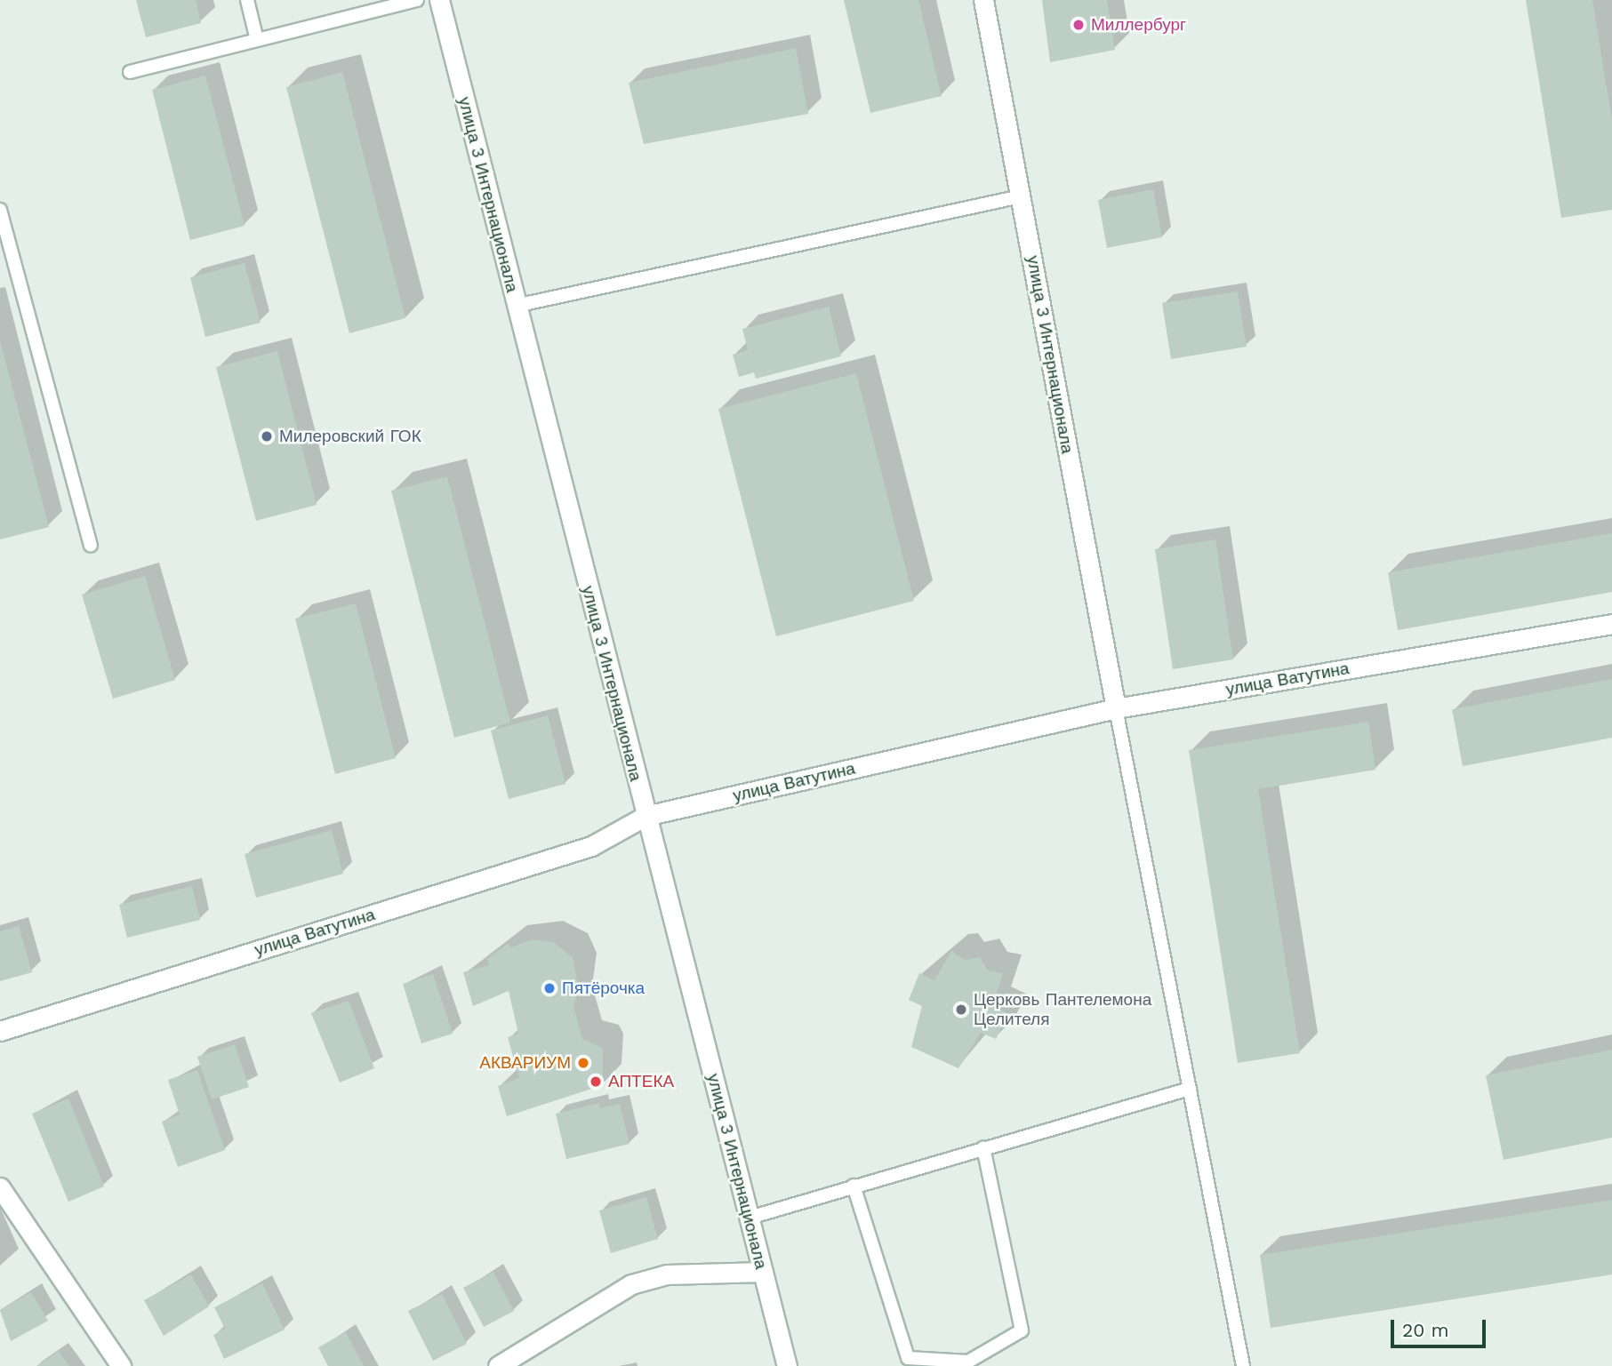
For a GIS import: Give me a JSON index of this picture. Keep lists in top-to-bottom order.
{
  "streets": {
    "street": ["улица 3 Интернационала", "улица Ватутина"]
  },
  "crossings": [
    ["улица 3 Интернационала", "улица Ватутина"]
  ],
  "places": [
    "Миллербург",
    "Милеровский ГОК",
    "Пятёрочка",
    "Церковь Пантелемона Целителя",
    "АКВАРИУМ",
    "АПТЕКА"
  ],
  "scale_bar": "20 m"
}
